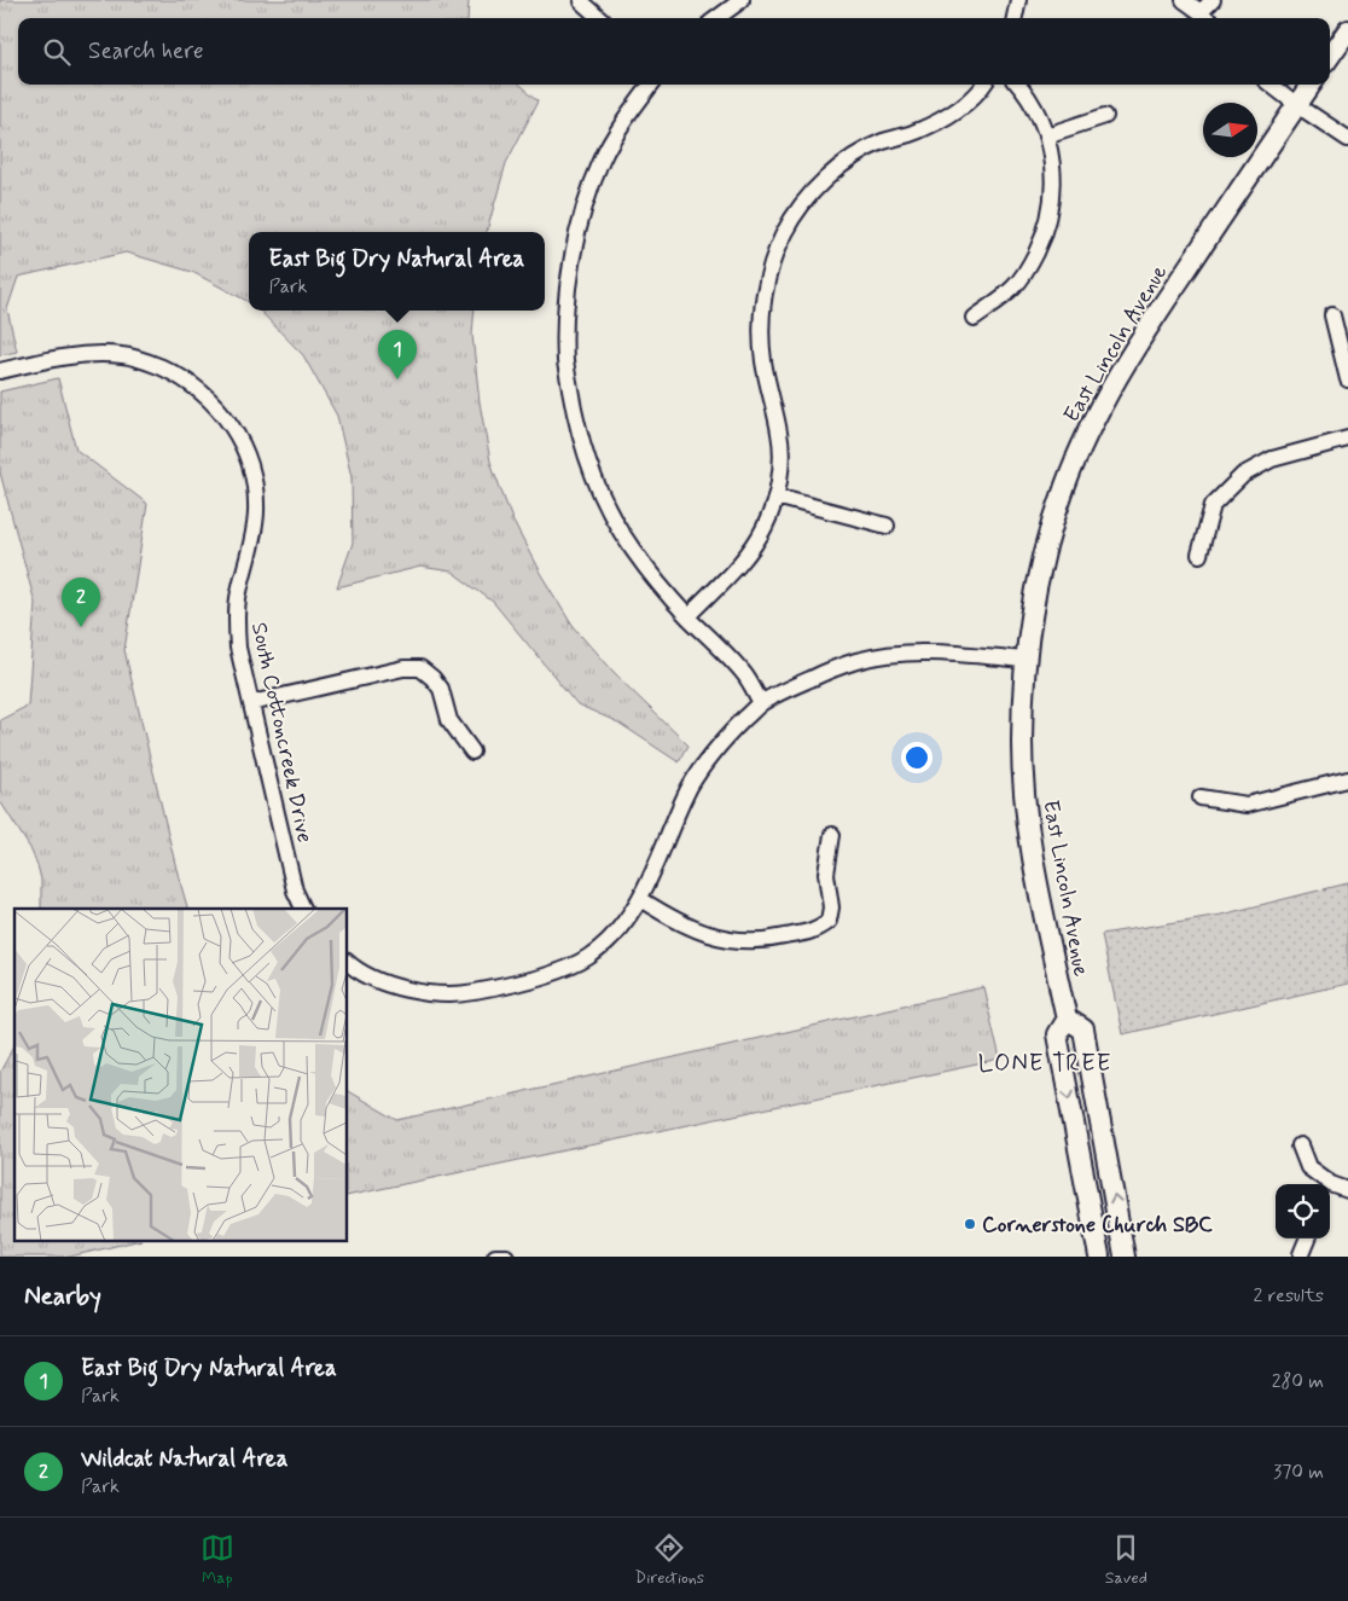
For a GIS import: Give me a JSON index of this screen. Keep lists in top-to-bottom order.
{
  "streets": {
    "main road": ["East Lincoln Avenue"],
    "street": ["South Cottoncreek Drive"]
  },
  "districts": ["LONE TREE"],
  "places": ["Cornerstone Church SBC"],
  "north": "right",
  "page": {
    "search": "Search here",
    "popup": ["East Big Dry Natural Area", "Park"],
    "pins": ["1", "2"],
    "heading": ["Nearby", "2 results"],
    "list": [
      {
        "mark": "1",
        "name": "East Big Dry Natural Area",
        "note": "Park",
        "value": "280 m"
      },
      {
        "mark": "2",
        "name": "Wildcat Natural Area",
        "note": "Park",
        "value": "370 m"
      }
    ],
    "nav": ["Map", "Directions", "Saved"]
  }
}
